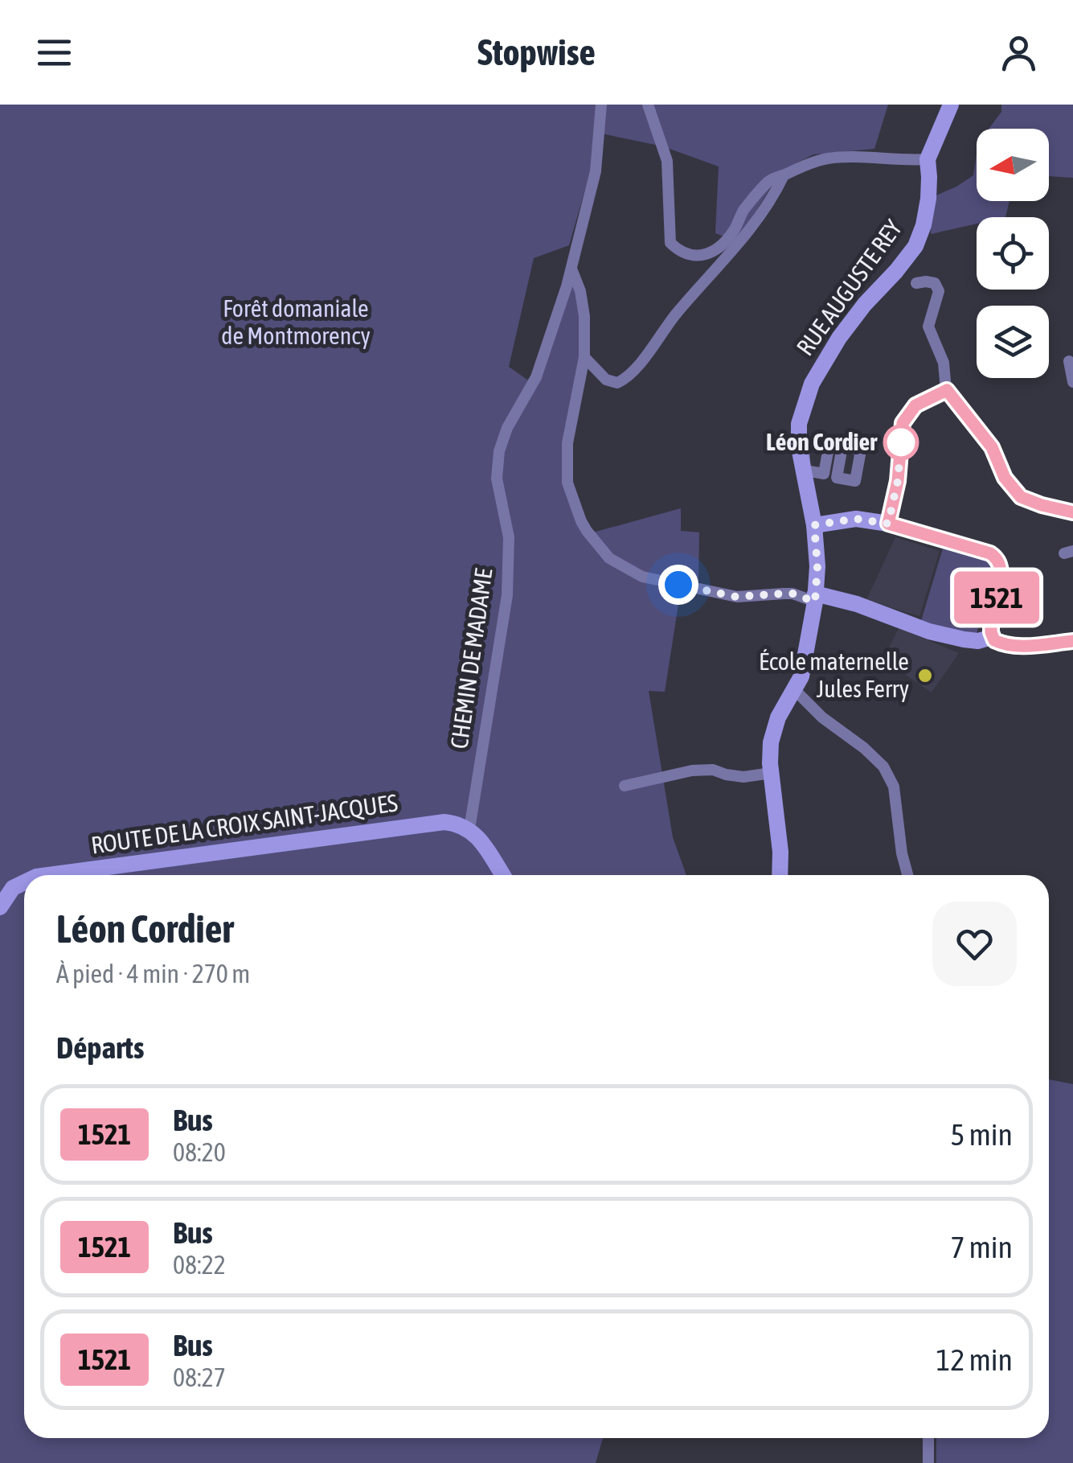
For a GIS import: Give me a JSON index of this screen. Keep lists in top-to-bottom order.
{
  "streets": {
    "street": ["RUE AUGUSTE REY", "CHEMIN DE MADAME", "ROUTE DE LA CROIX SAINT-JACQUES"]
  },
  "crossings": [
    ["CHEMIN DE MADAME", "ROUTE DE LA CROIX SAINT-JACQUES"]
  ],
  "parks": ["Forêt domaniale de Montmorency"],
  "places": ["Léon Cordier", "École maternelle Jules Ferry"],
  "lines": ["bus line 1521"],
  "north": "left",
  "page": {
    "header": "Stopwise",
    "on_map": "1521",
    "heading": [
      ["Léon Cordier", "À pied · 4 min · 270 m"],
      "Départs"
    ],
    "list": [
      {
        "mark": "1521",
        "name": "Bus",
        "note": "08:20",
        "value": "5 min"
      },
      {
        "mark": "1521",
        "name": "Bus",
        "note": "08:22",
        "value": "7 min"
      },
      {
        "mark": "1521",
        "name": "Bus",
        "note": "08:27",
        "value": "12 min"
      }
    ]
  }
}
